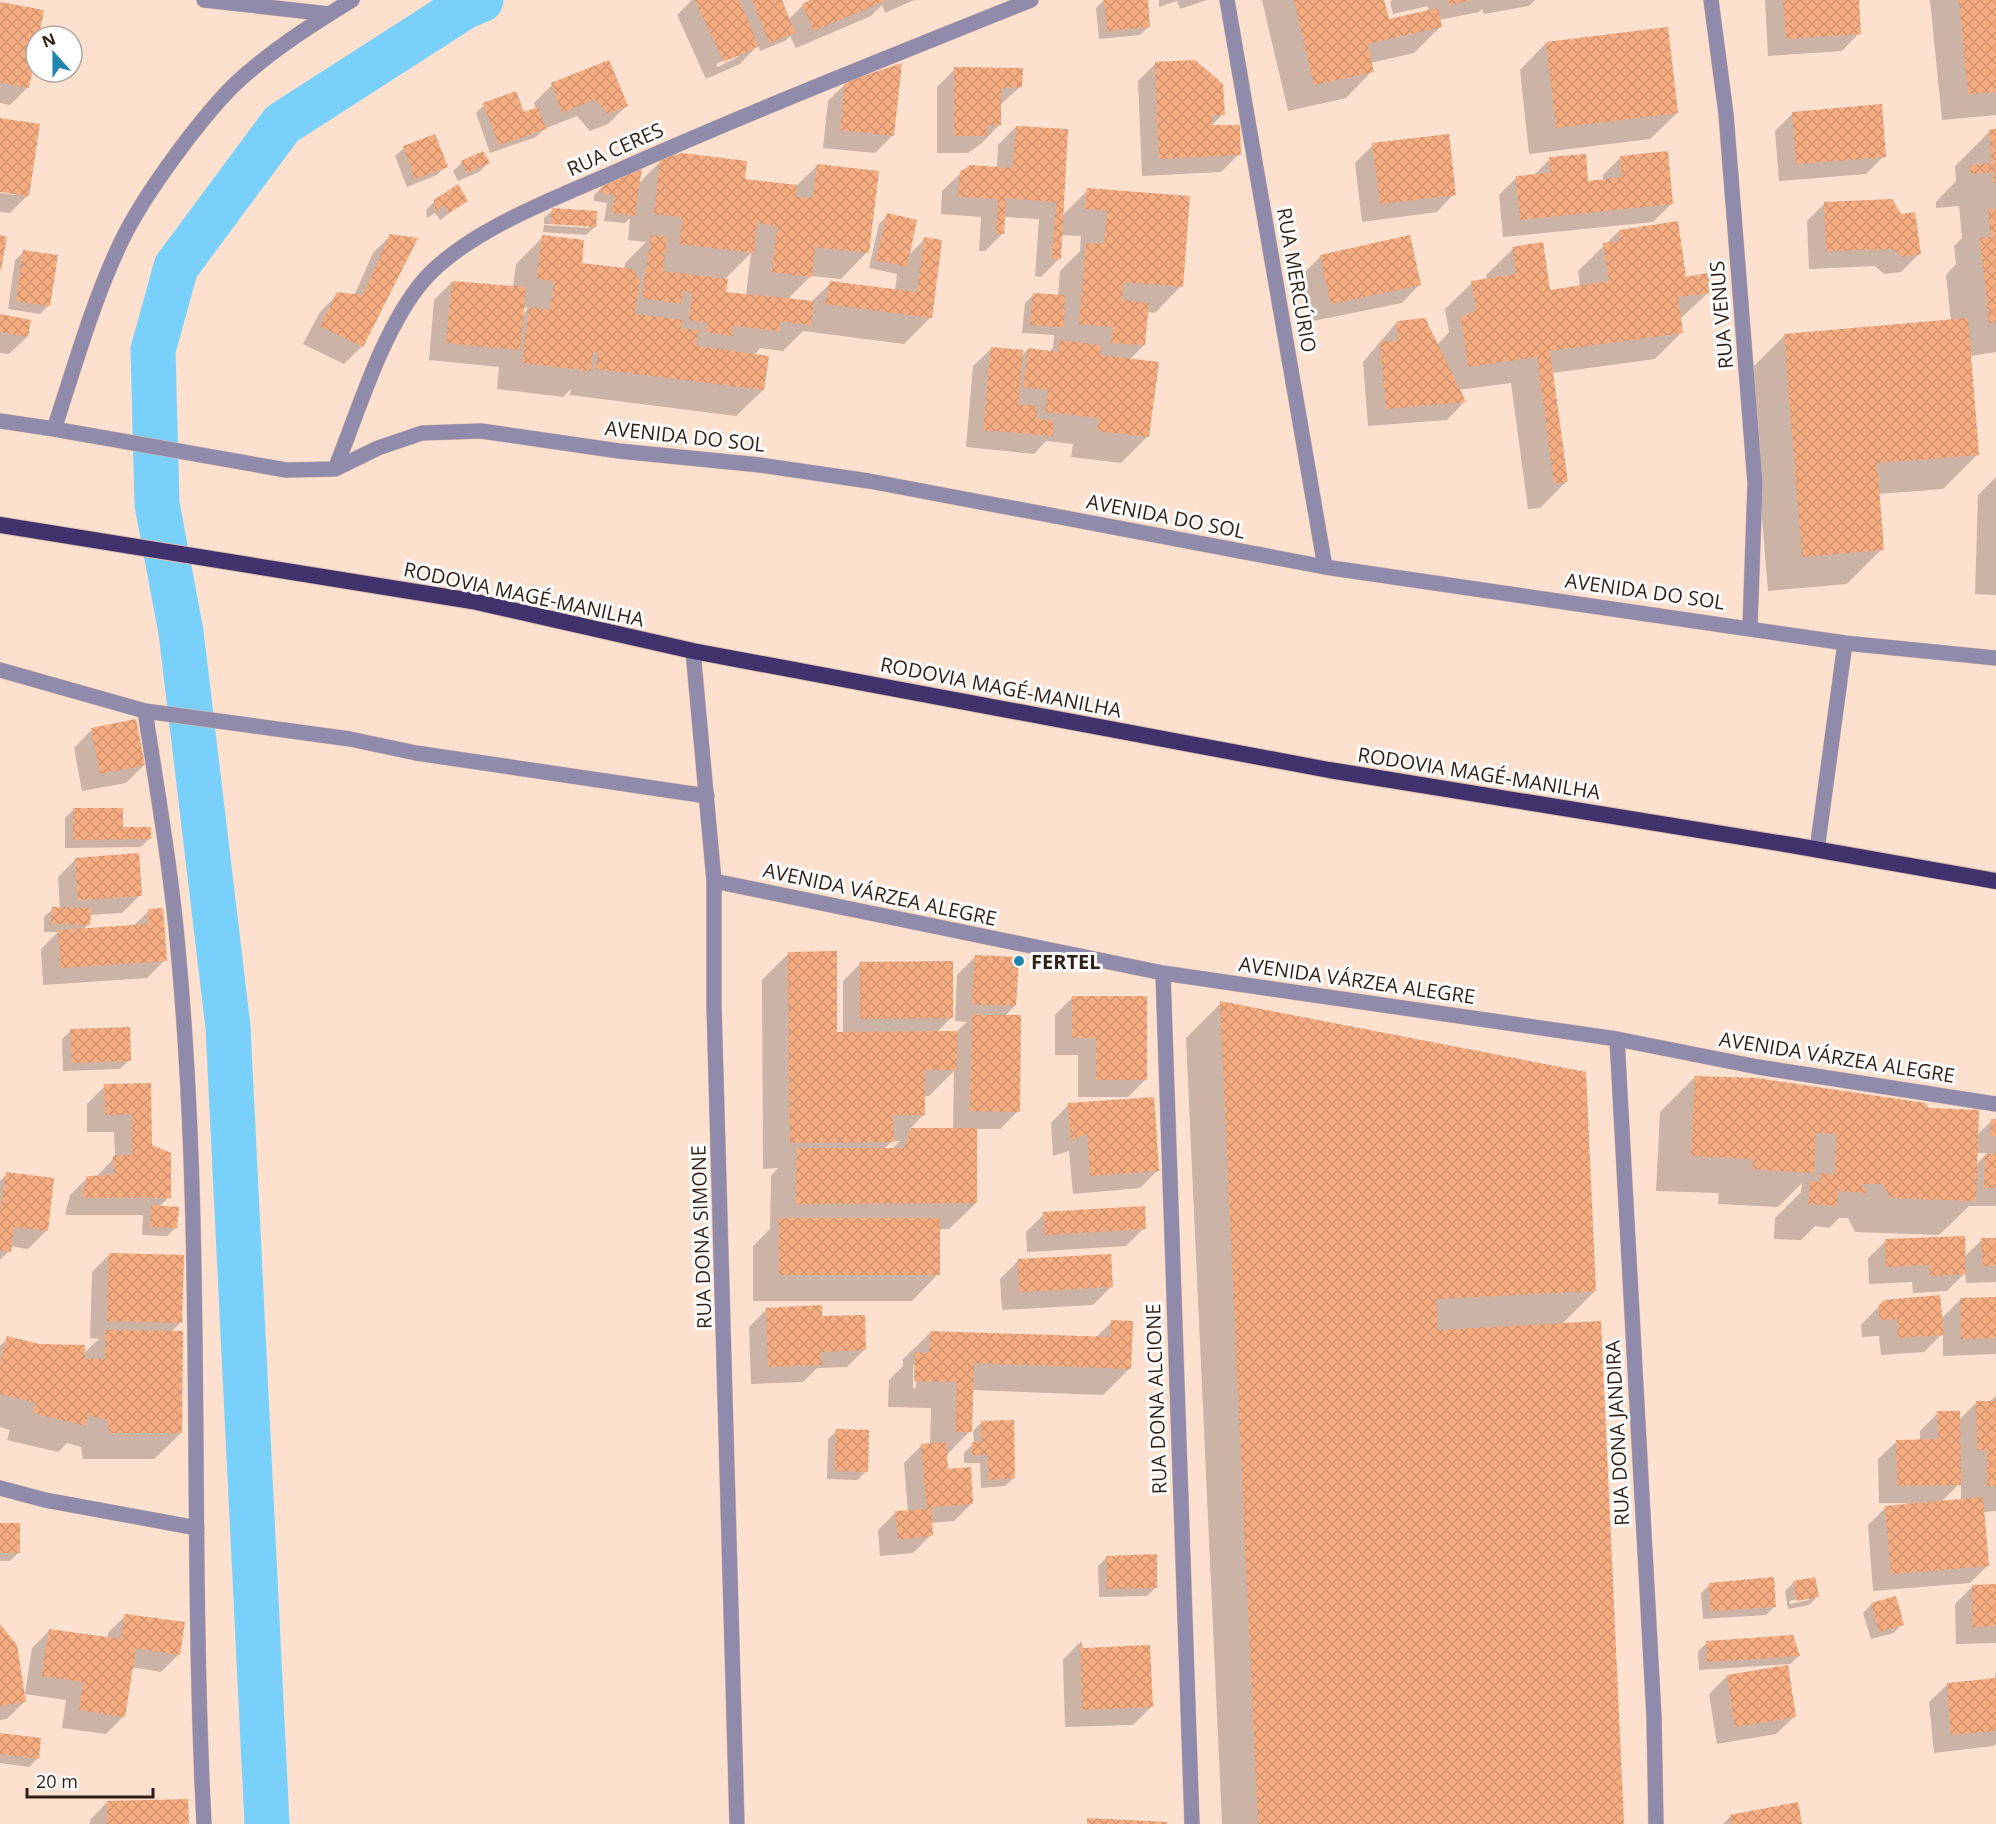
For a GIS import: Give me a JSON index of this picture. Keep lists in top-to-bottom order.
{
  "streets": {
    "highway": ["RODOVIA MAGÉ-MANILHA"],
    "street": [
      "RUA CERES",
      "RUA MERCÚRIO",
      "RUA VENUS",
      "AVENIDA DO SOL",
      "AVENIDA VÁRZEA ALEGRE",
      "RUA DONA SIMONE",
      "RUA DONA ALCIONE",
      "RUA DONA JANDIRA"
    ]
  },
  "crossings": [
    ["RUA CERES", "AVENIDA DO SOL"],
    ["RUA MERCÚRIO", "AVENIDA DO SOL"],
    ["RUA VENUS", "AVENIDA DO SOL"],
    ["RODOVIA MAGÉ-MANILHA", "RUA DONA SIMONE"],
    ["AVENIDA VÁRZEA ALEGRE", "RUA DONA SIMONE"],
    ["AVENIDA VÁRZEA ALEGRE", "RUA DONA ALCIONE"],
    ["AVENIDA VÁRZEA ALEGRE", "RUA DONA JANDIRA"]
  ],
  "places": ["FERTEL"],
  "scale_bar": "20 m",
  "north": "top"
}
